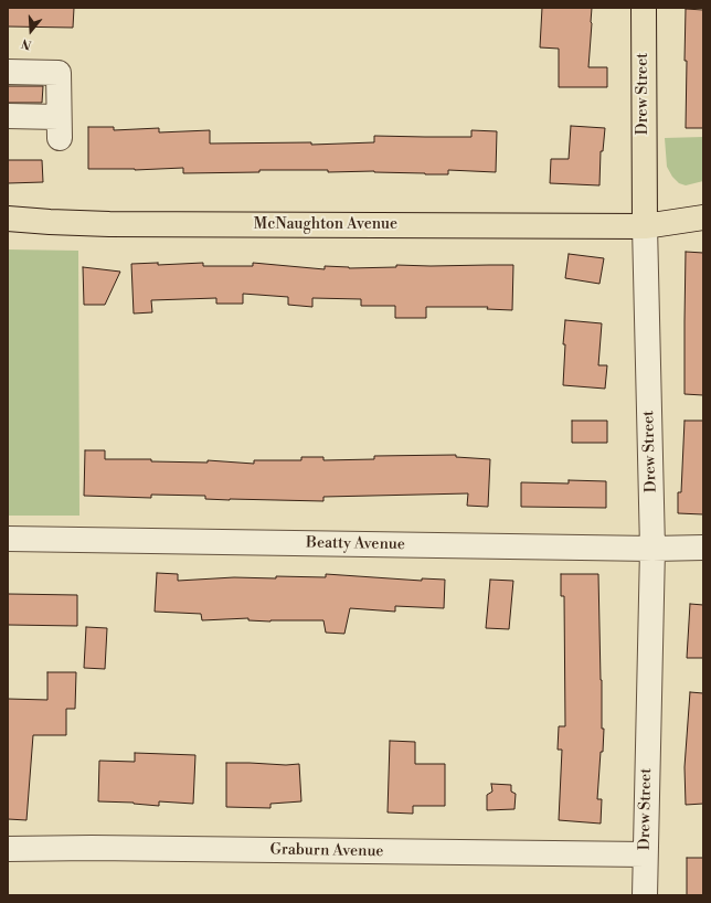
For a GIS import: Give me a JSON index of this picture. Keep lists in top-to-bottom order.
{
  "streets": {
    "main road": ["Drew Street", "McNaughton Avenue"],
    "street": ["Beatty Avenue", "Graburn Avenue"]
  },
  "crossings": [
    ["Drew Street", "McNaughton Avenue"],
    ["Drew Street", "Beatty Avenue"],
    ["Drew Street", "Graburn Avenue"]
  ],
  "north": "bottom"
}
